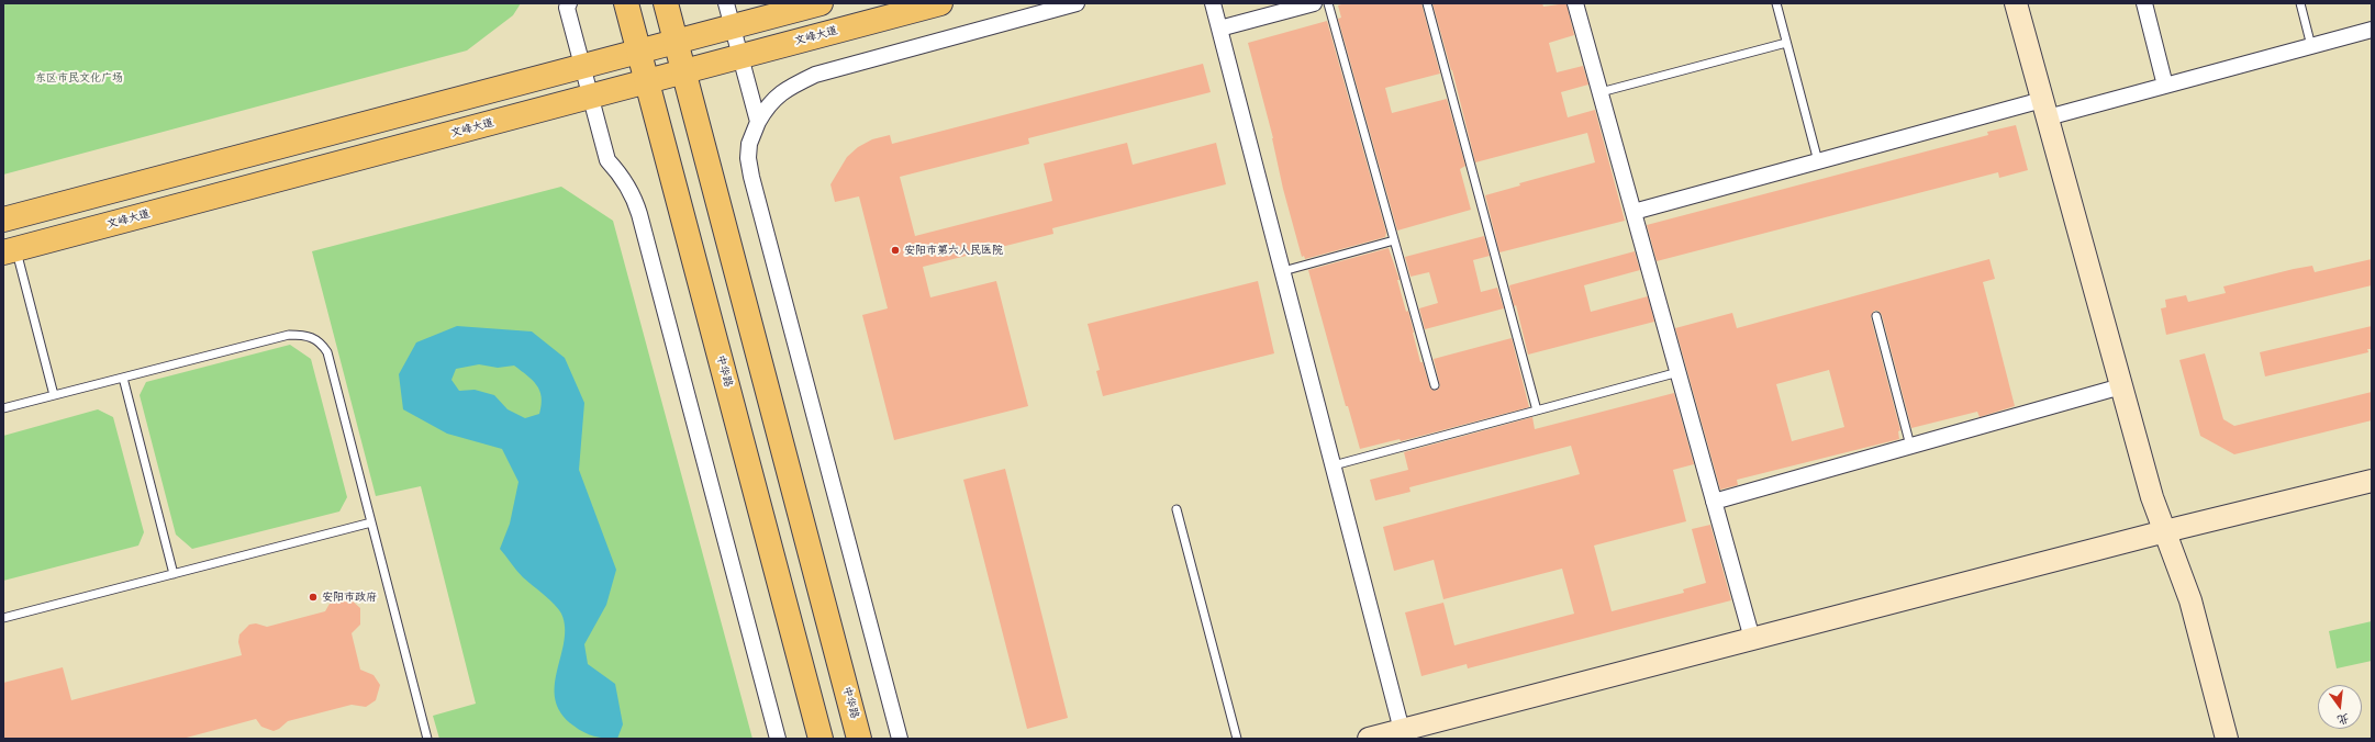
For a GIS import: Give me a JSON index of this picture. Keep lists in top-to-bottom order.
{
  "streets": {
    "main road": ["文峰大道", "中华路"]
  },
  "crossings": [
    ["文峰大道", "中华路"]
  ],
  "parks": ["东区市民文化广场"],
  "places": ["安阳市第六人民医院", "安阳市政府"],
  "north": "bottom"
}
